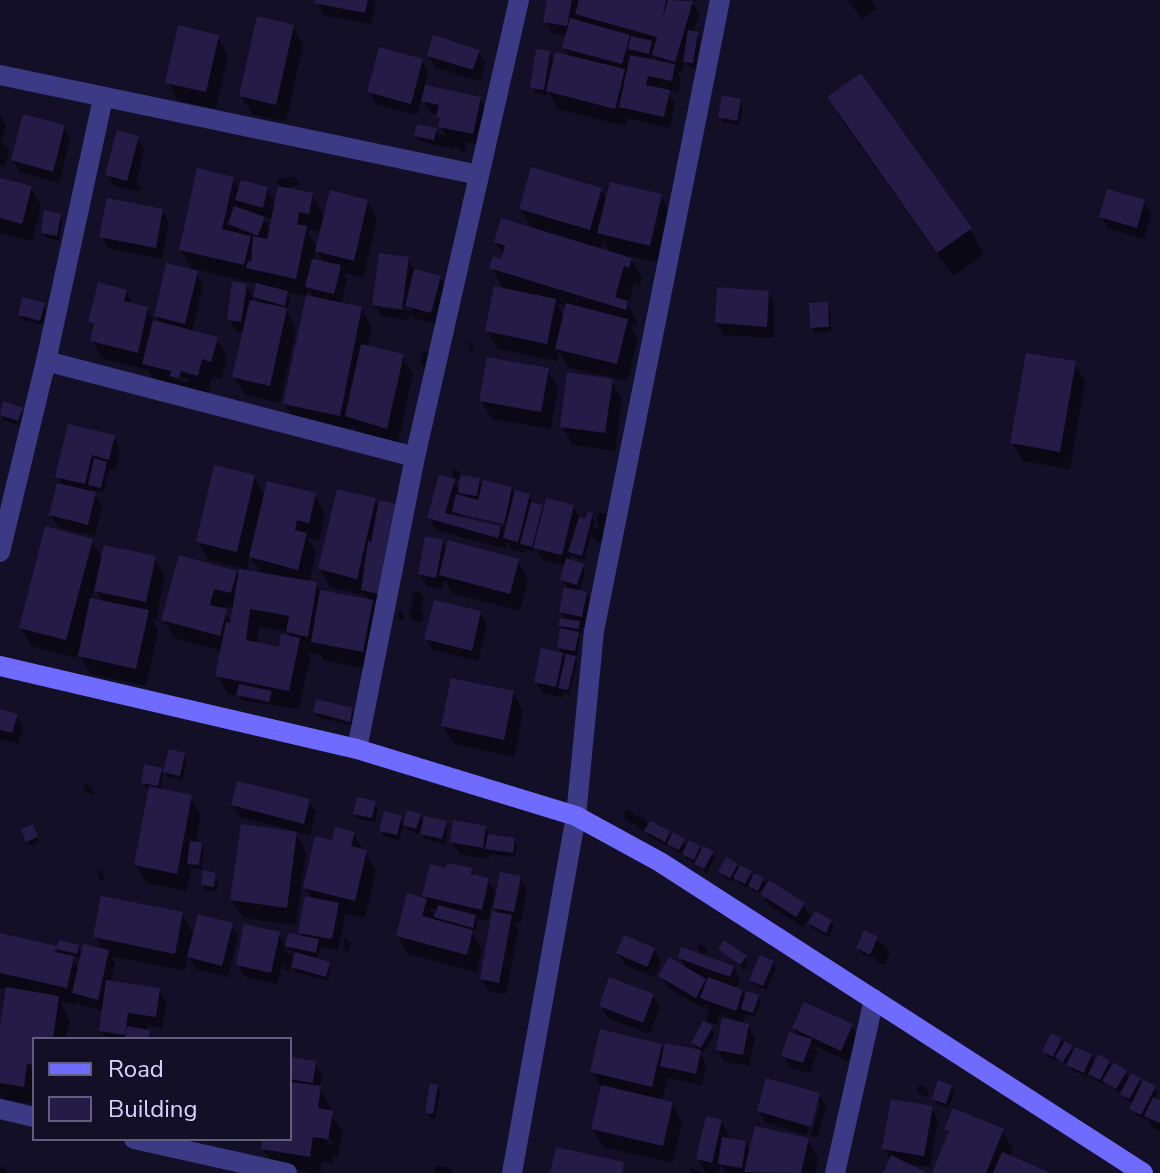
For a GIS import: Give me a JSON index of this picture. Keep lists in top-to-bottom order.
{
  "legend": ["Road", "Building"]
}
